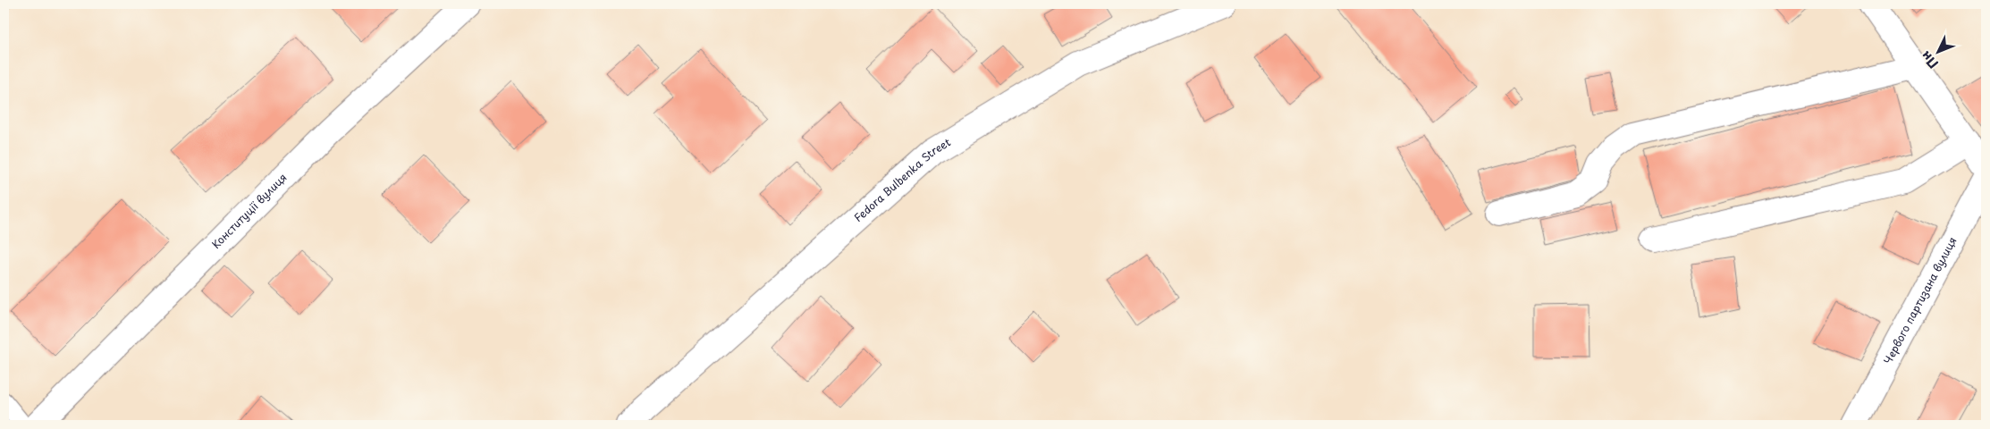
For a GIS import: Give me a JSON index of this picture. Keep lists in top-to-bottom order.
{
  "streets": {
    "street": ["Fedora Bulbenka Street", "Конституції вулиця", "Червого партизана вулиця"]
  },
  "north": "bottom left"
}
